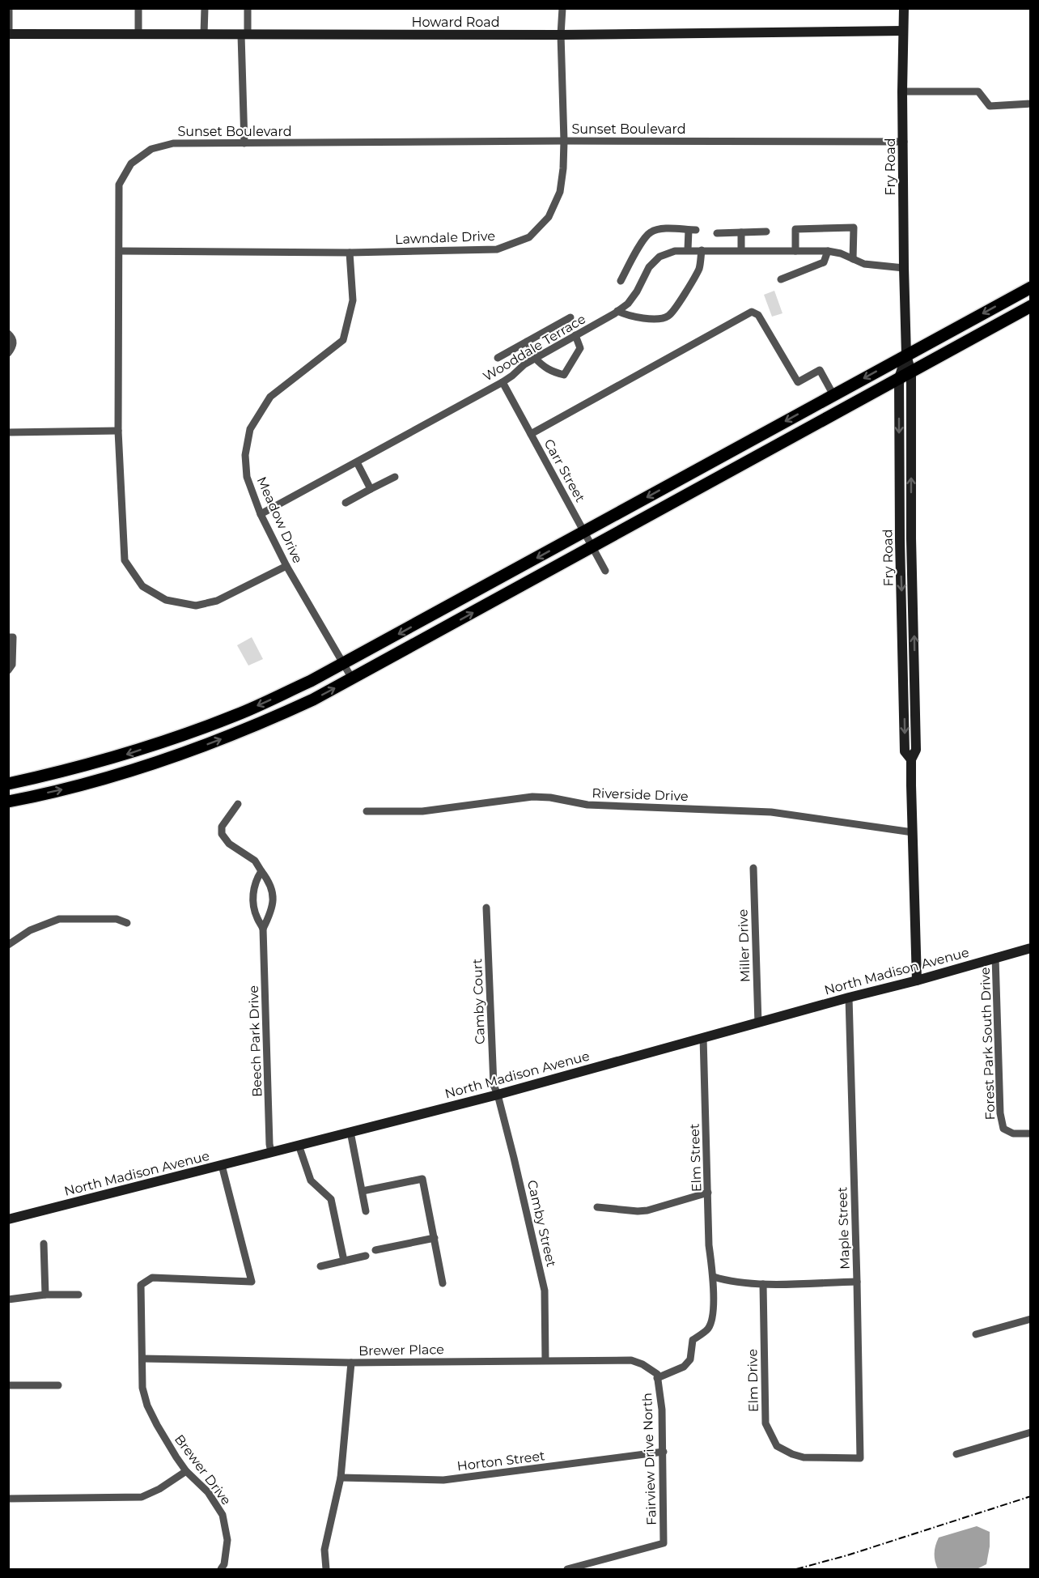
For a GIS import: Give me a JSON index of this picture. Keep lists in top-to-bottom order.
{
  "streets": {
    "street": [
      "Howard Road",
      "Sunset Boulevard",
      "Fry Road",
      "Lawndale Drive",
      "Wooddale Terrace",
      "Carr Street",
      "Meadow Drive",
      "Riverside Drive",
      "Miller Drive",
      "North Madison Avenue",
      "Camby Court",
      "Beech Park Drive",
      "Forest Park South Drive",
      "Elm Street",
      "Camby Street",
      "Maple Street",
      "Brewer Place",
      "Elm Drive",
      "Fairview Drive North",
      "Horton Street",
      "Brewer Drive"
    ]
  },
  "crossings": [
    ["Howard Road", "Fry Road"],
    ["Howard Road", "Lawndale Drive"],
    ["Sunset Boulevard", "Fry Road"],
    ["Sunset Boulevard", "Lawndale Drive"],
    ["Sunset Boulevard", "Meadow Drive"],
    ["Fry Road", "Wooddale Terrace"],
    ["Fry Road", "Riverside Drive"],
    ["Fry Road", "North Madison Avenue"],
    ["Lawndale Drive", "Meadow Drive"],
    ["Wooddale Terrace", "Carr Street"],
    ["Wooddale Terrace", "Meadow Drive"],
    ["Miller Drive", "North Madison Avenue"],
    ["North Madison Avenue", "Camby Court"],
    ["North Madison Avenue", "Beech Park Drive"],
    ["North Madison Avenue", "Forest Park South Drive"],
    ["North Madison Avenue", "Elm Street"],
    ["North Madison Avenue", "Camby Street"],
    ["North Madison Avenue", "Maple Street"],
    ["North Madison Avenue", "Brewer Drive"],
    ["Camby Court", "Camby Street"],
    ["Elm Street", "Brewer Place"],
    ["Elm Street", "Fairview Drive North"],
    ["Camby Street", "Brewer Place"],
    ["Maple Street", "Elm Drive"],
    ["Brewer Place", "Fairview Drive North"],
    ["Brewer Place", "Brewer Drive"],
    ["Fairview Drive North", "Horton Street"]
  ]
}
